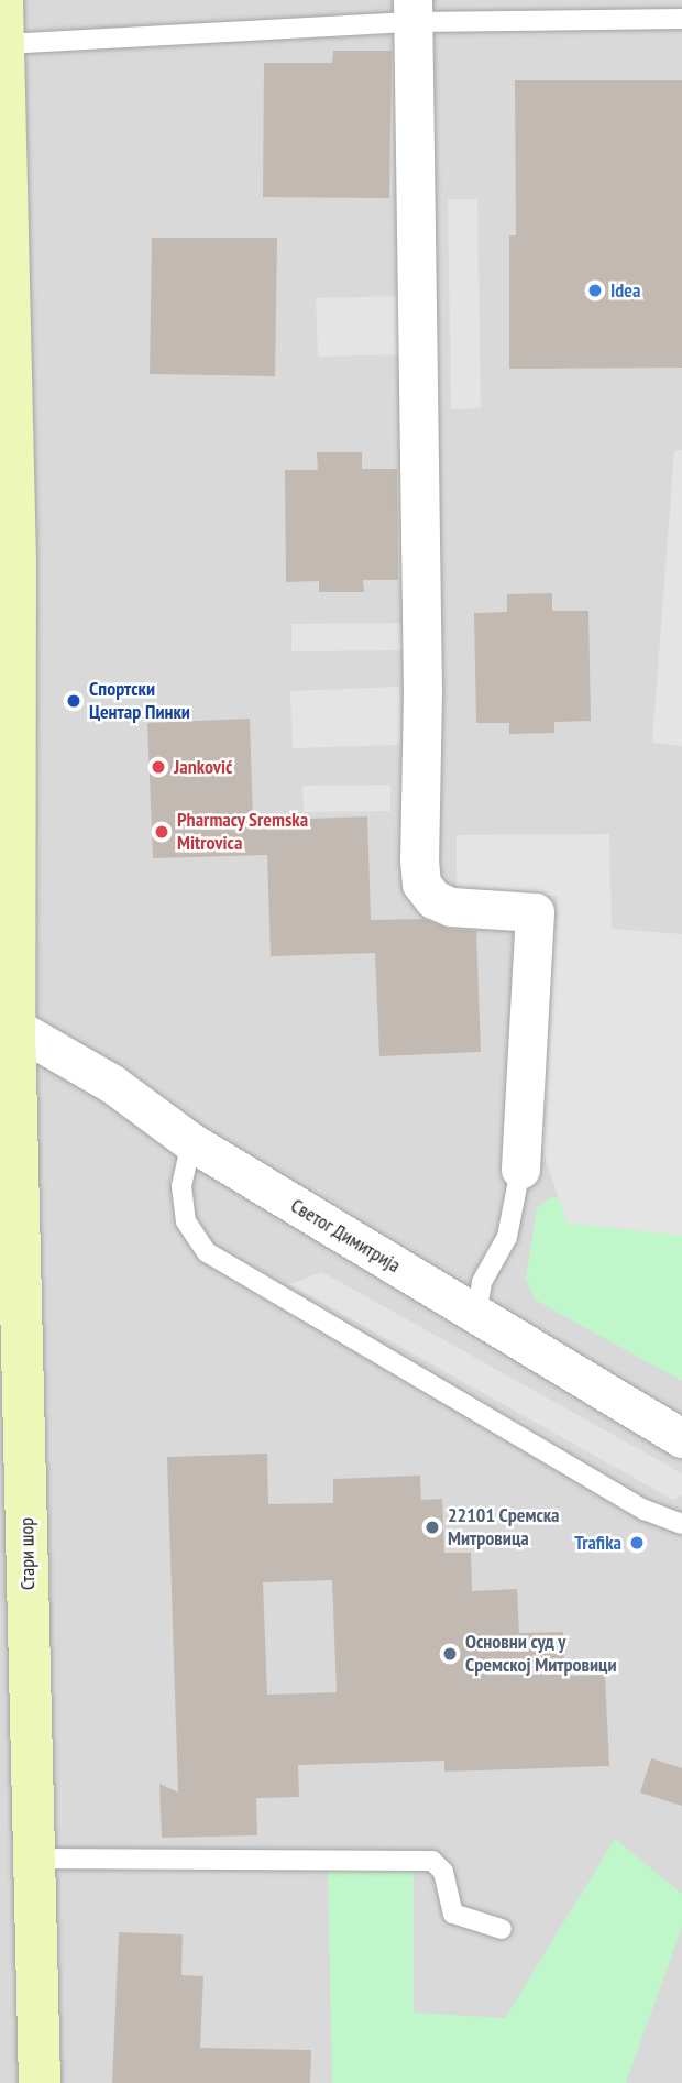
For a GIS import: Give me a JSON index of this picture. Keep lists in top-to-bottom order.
{
  "streets": {
    "main road": ["Стари шор"],
    "street": ["Светог Димитрија"]
  },
  "crossings": [
    ["Светог Димитрија", "Стари шор"]
  ],
  "places": [
    "Idea",
    "Спортски Центар Пинки",
    "Janković",
    "Pharmacy Sremska Mitrovica",
    "22101 Сремска Митровица",
    "Trafika",
    "Основни суд у Сремској Митровици"
  ]
}
